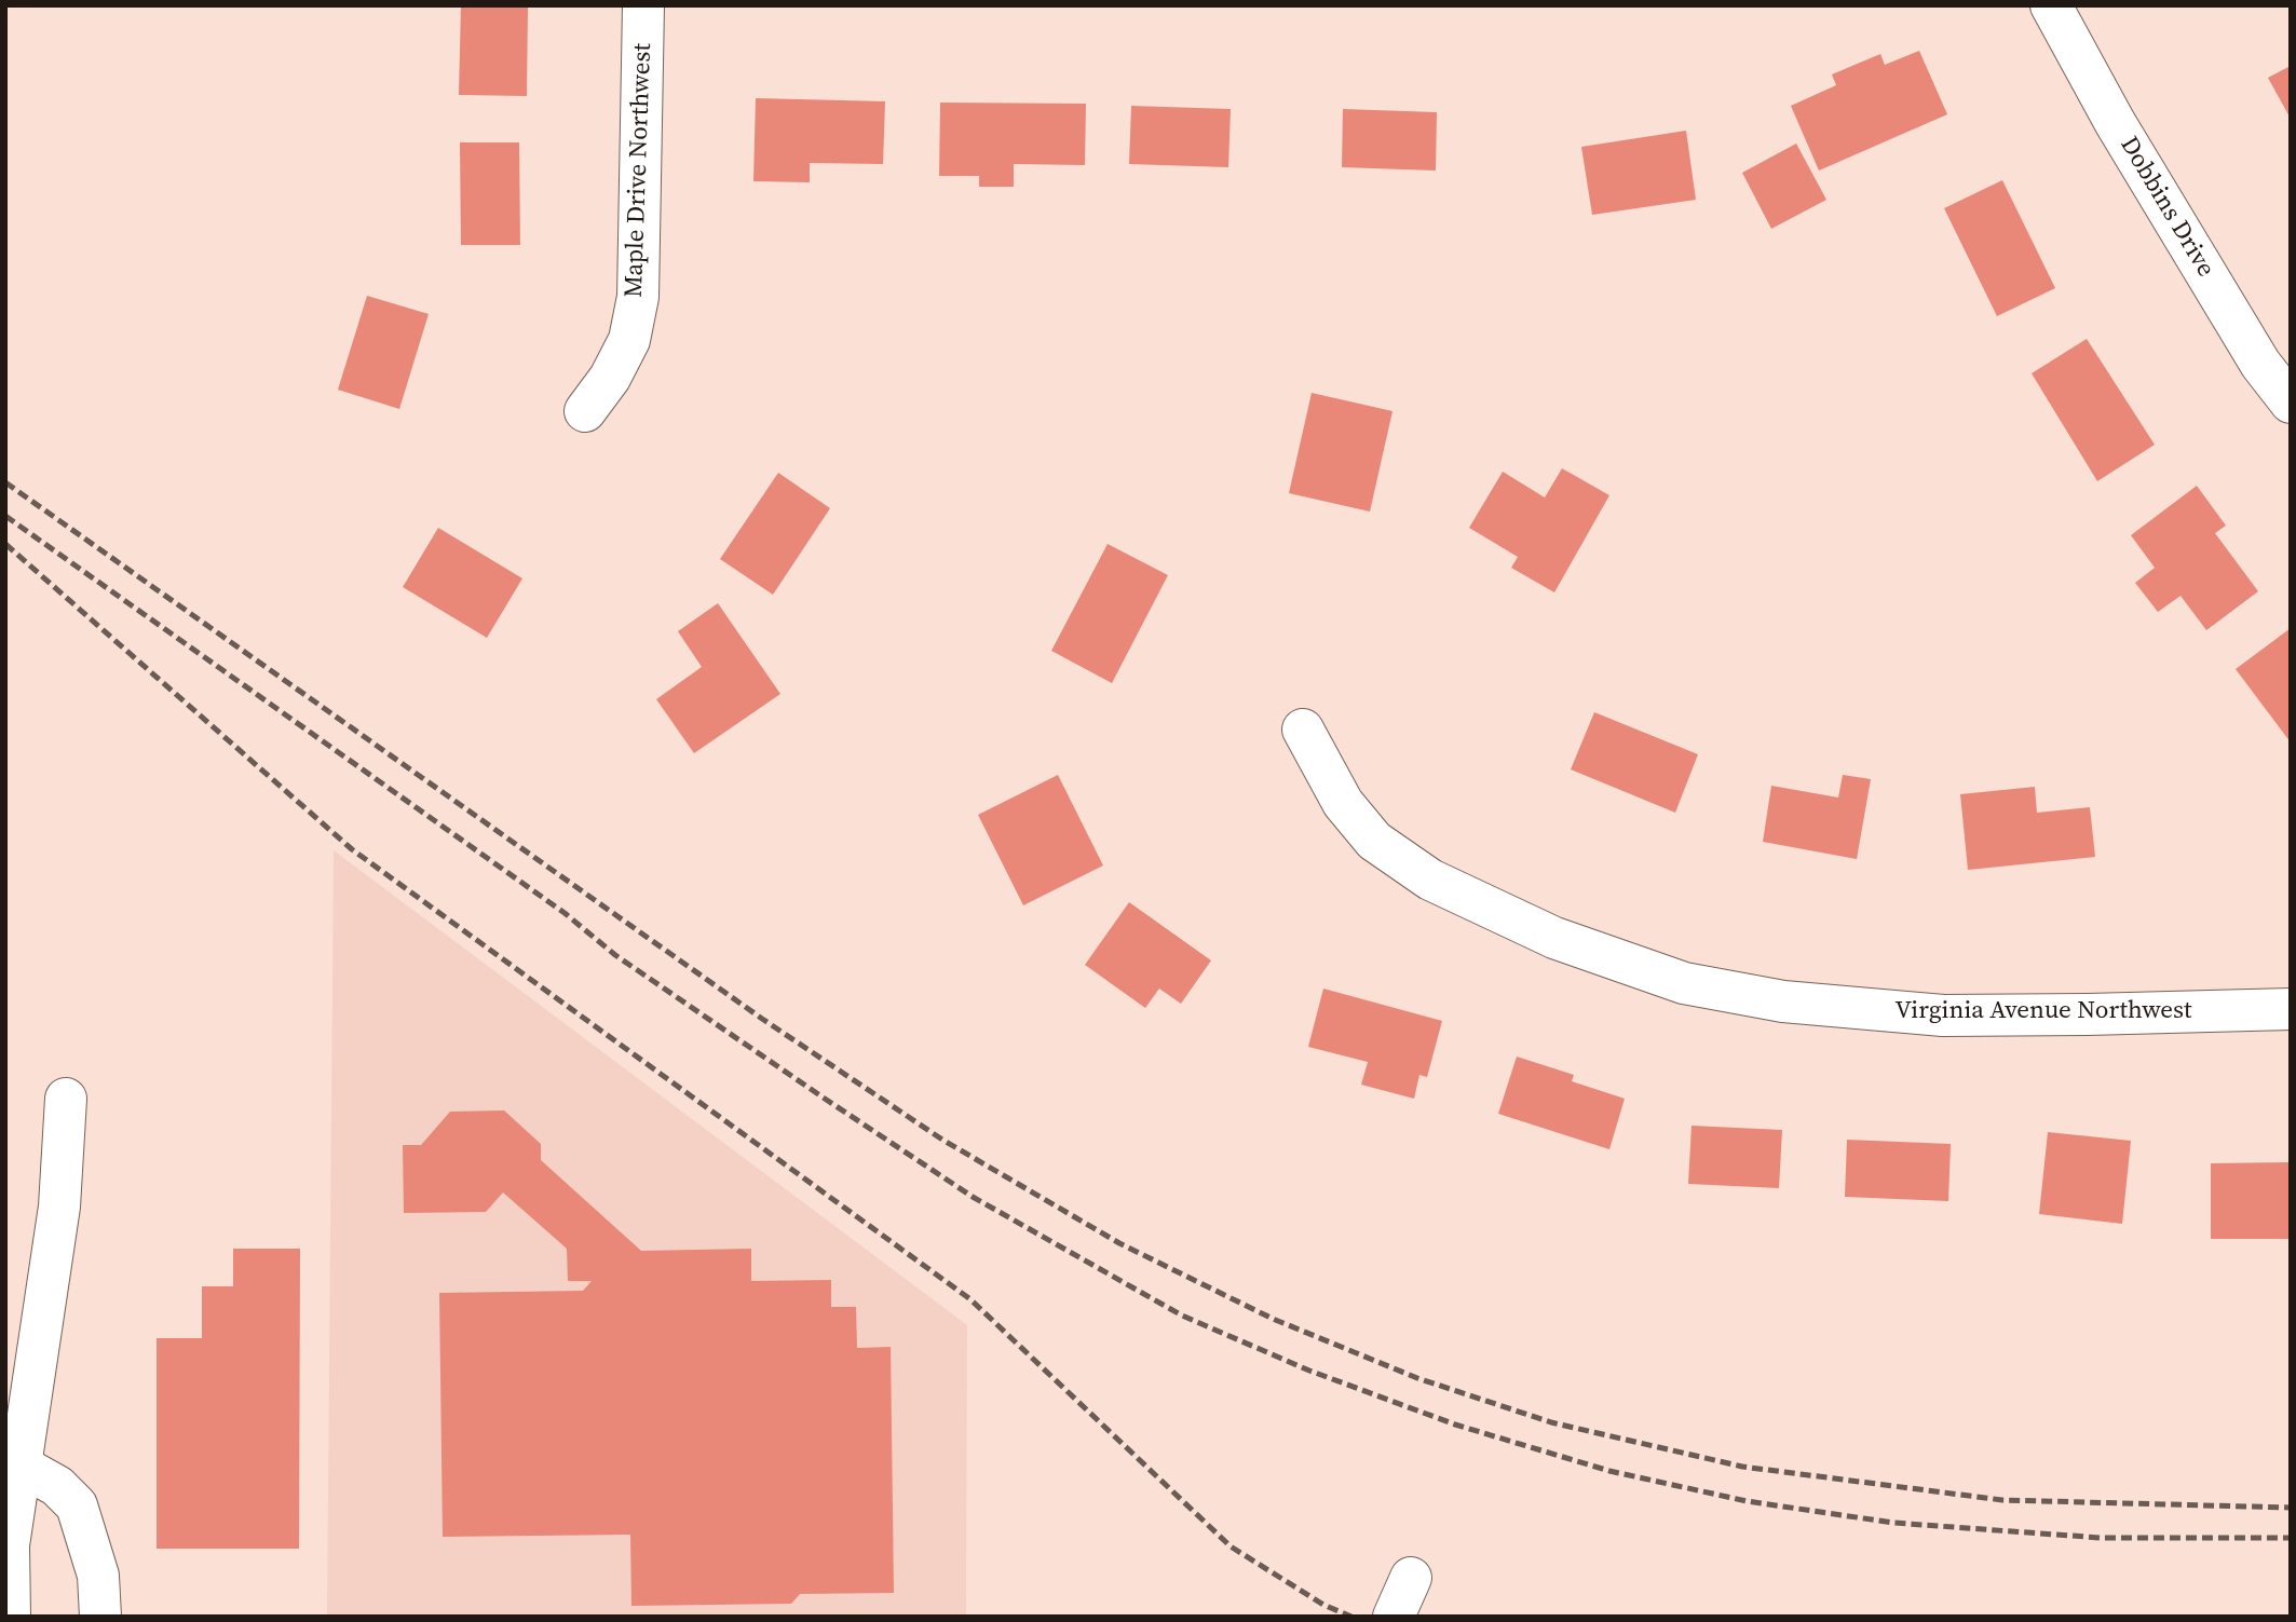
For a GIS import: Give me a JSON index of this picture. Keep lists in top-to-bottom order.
{
  "streets": {
    "street": ["Maple Drive Northwest", "Dobbins Drive", "Virginia Avenue Northwest"]
  }
}
